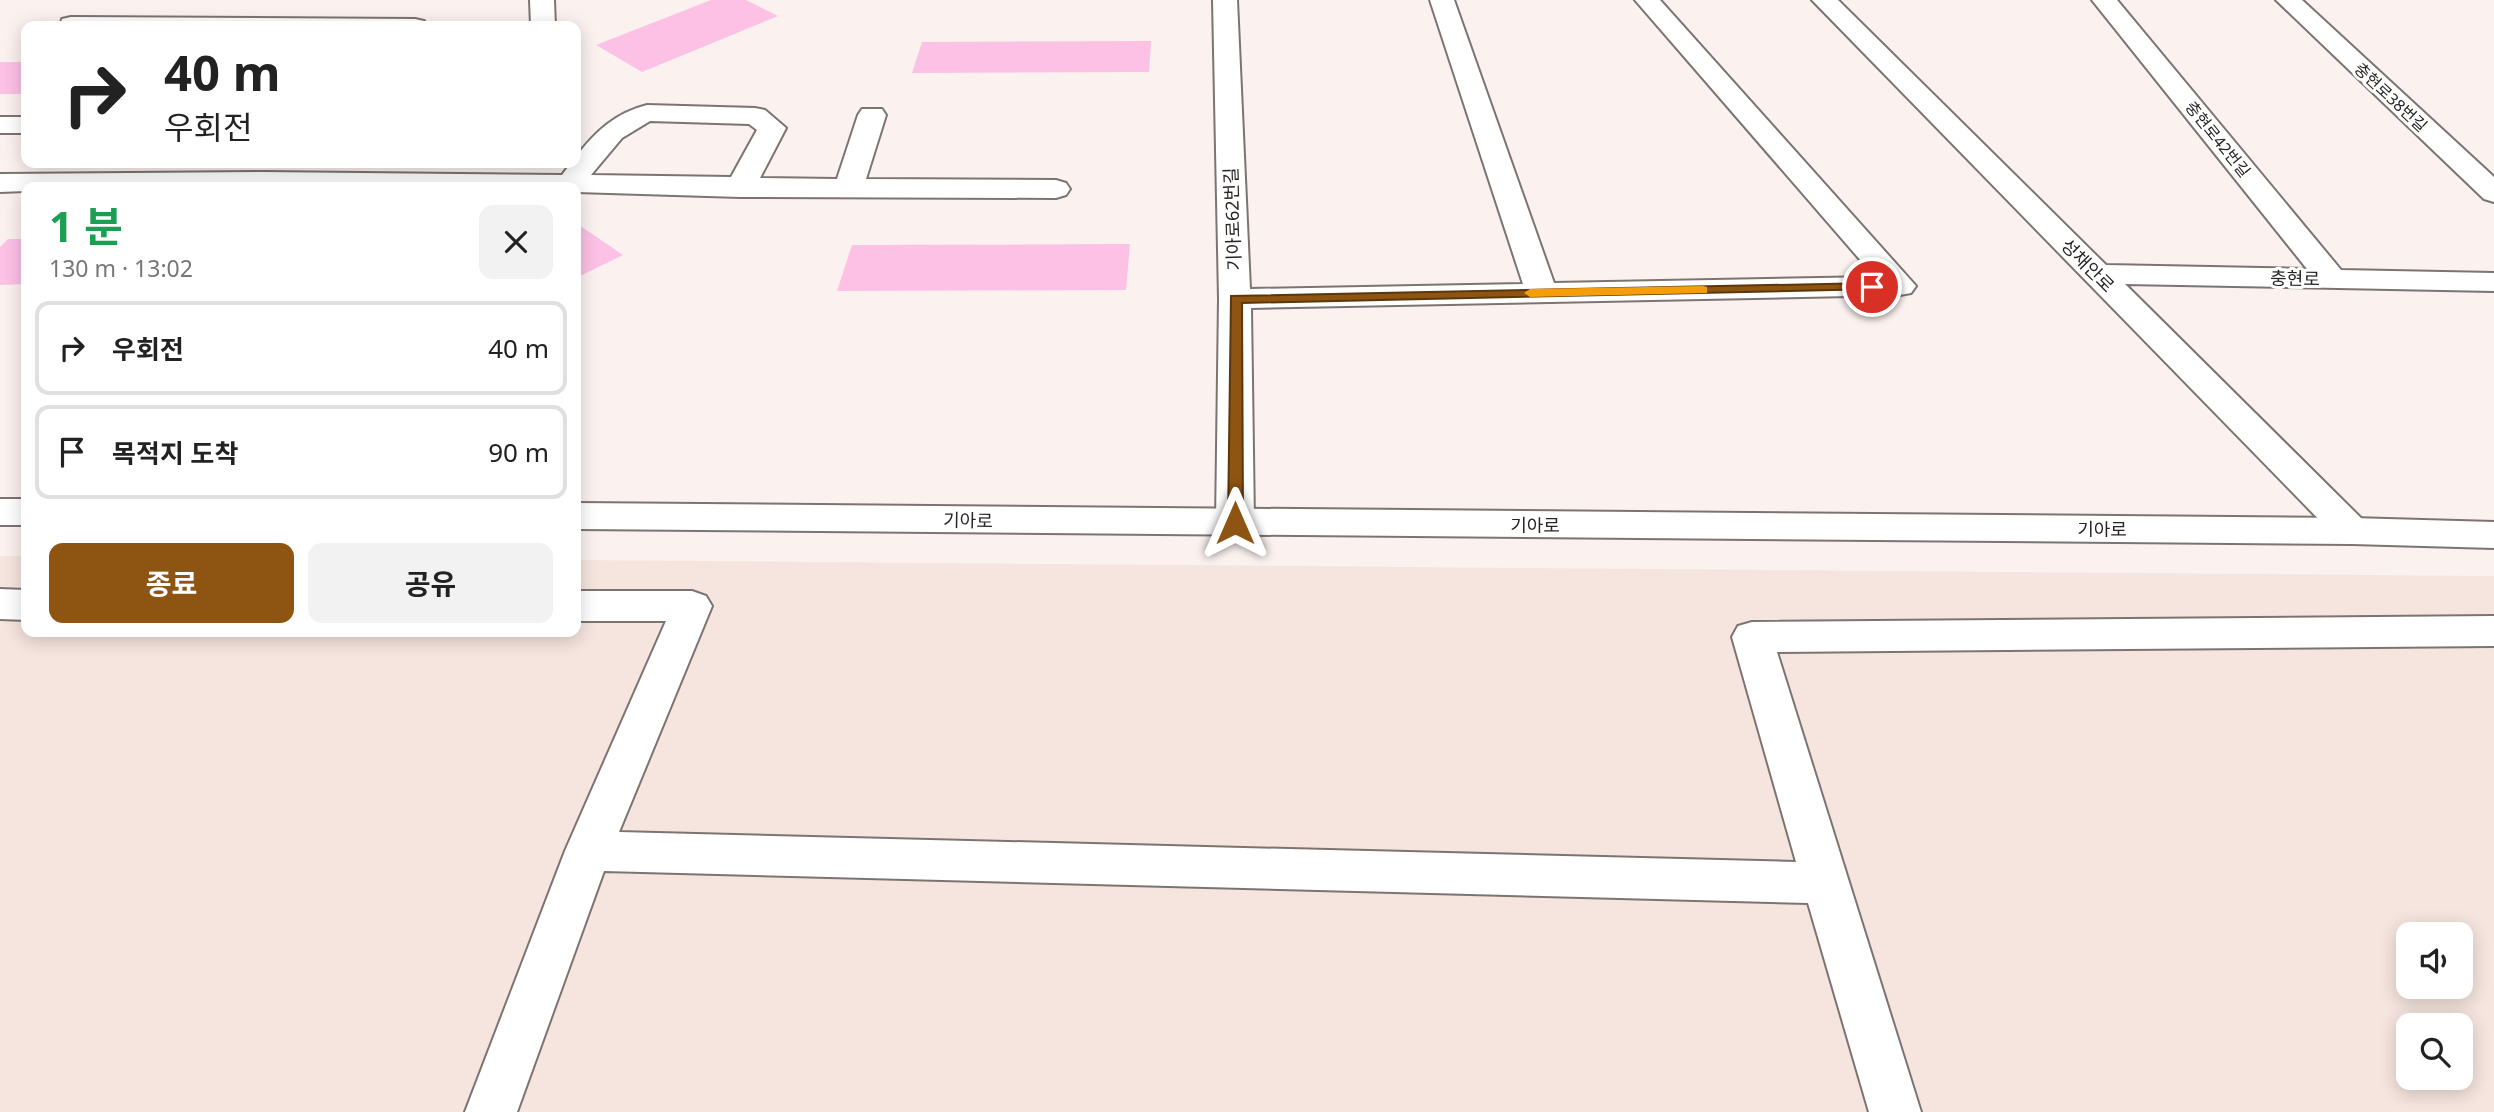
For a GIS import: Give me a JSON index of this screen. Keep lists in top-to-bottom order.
{
  "streets": {
    "street": [
      "충현로38번길",
      "충현로42번길",
      "기아로62번길",
      "성채안로",
      "충현로",
      "기아로"
    ]
  },
  "crossings": [
    ["충현로42번길", "충현로"],
    ["기아로62번길", "기아로"],
    ["성채안로", "충현로"],
    ["성채안로", "기아로"]
  ],
  "page": {
    "turn": ["40 m", "우회전"],
    "heading": ["1 분", "130 m · 13:02"],
    "list": [
      {
        "name": "우회전",
        "value": "40 m"
      },
      {
        "name": "목적지 도착",
        "value": "90 m"
      }
    ],
    "buttons": ["종료", "공유"]
  }
}
